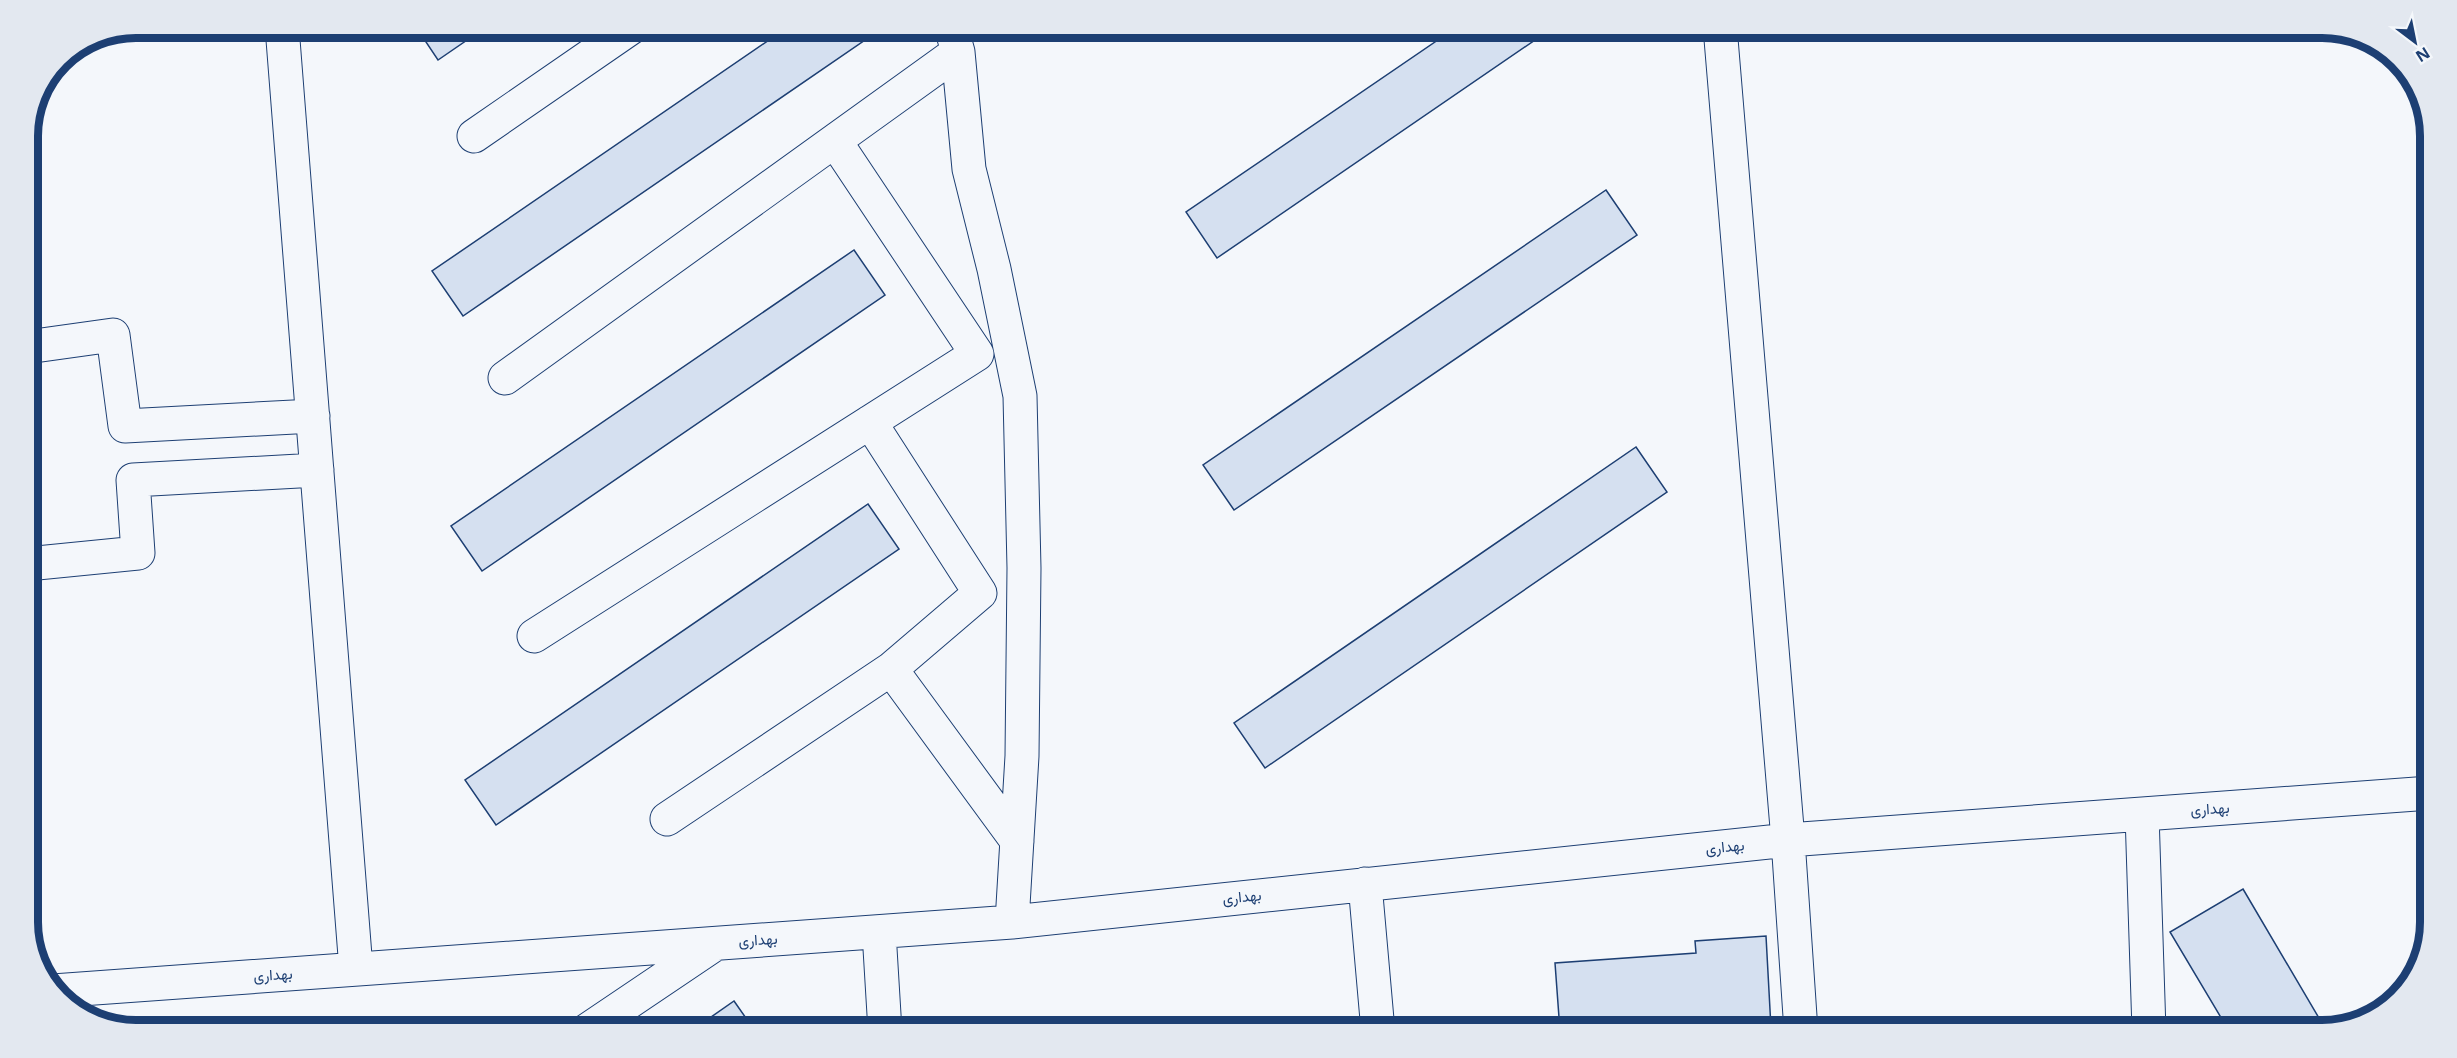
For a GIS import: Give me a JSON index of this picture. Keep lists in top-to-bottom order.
{
  "streets": {
    "street": ["بهداری"]
  },
  "north": "bottom right"
}
